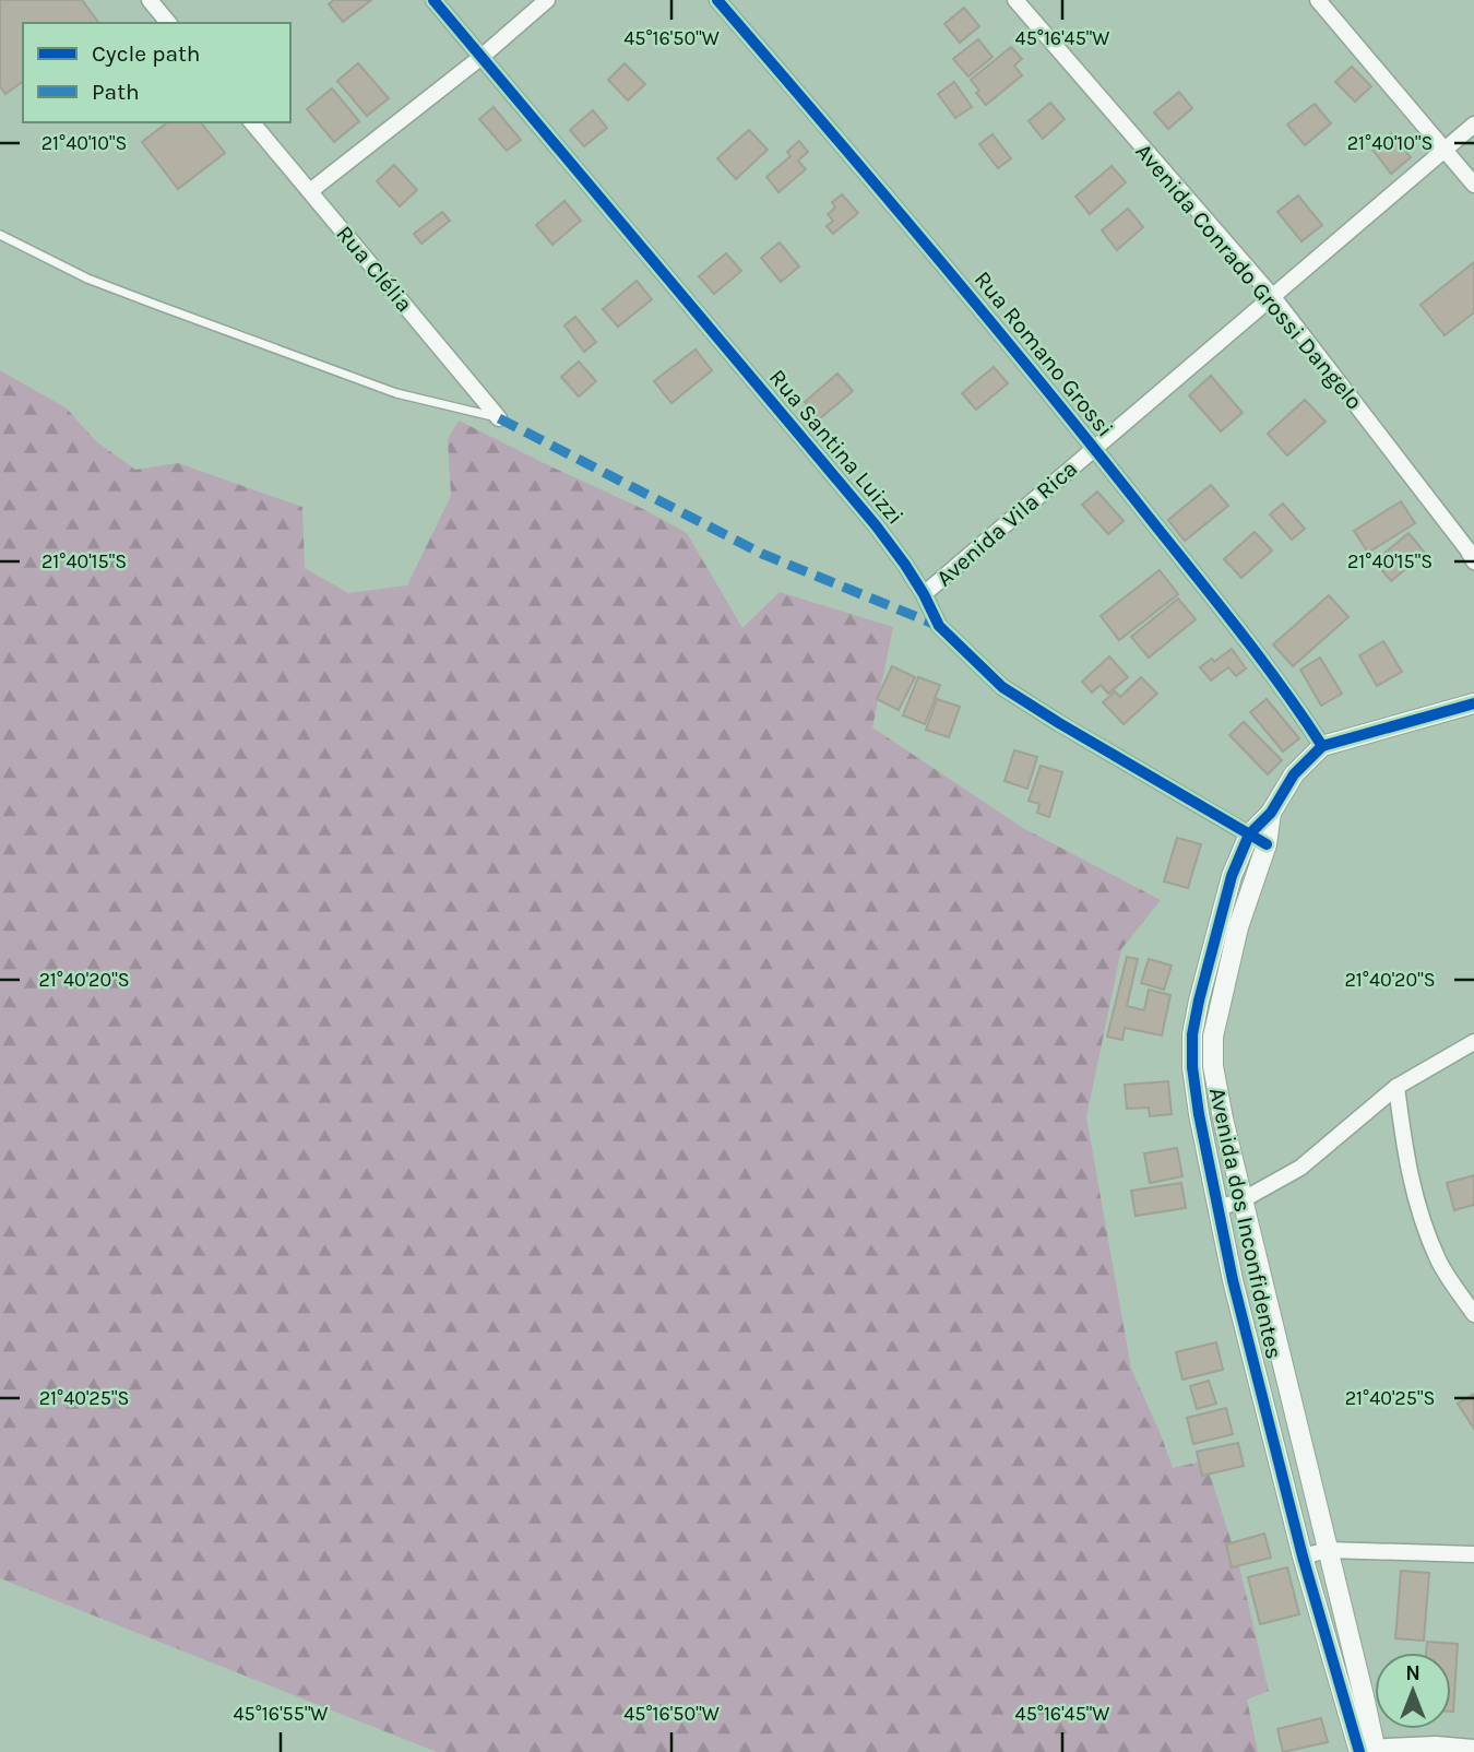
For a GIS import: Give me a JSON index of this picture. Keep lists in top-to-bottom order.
{
  "streets": {
    "street": [
      "Rua Clélia",
      "Avenida Conrado Grossi Dangelo",
      "Rua Romano Grossi",
      "Rua Santina Luizzi",
      "Avenida Vila Rica",
      "Avenida dos Inconfidentes"
    ]
  },
  "crossings": [
    ["Avenida Conrado Grossi Dangelo", "Avenida Vila Rica"],
    ["Rua Romano Grossi", "Avenida Vila Rica"],
    ["Rua Romano Grossi", "Avenida dos Inconfidentes"],
    ["Rua Santina Luizzi", "Avenida Vila Rica"],
    ["Rua Santina Luizzi", "Avenida dos Inconfidentes"]
  ],
  "legend": ["Cycle path", "Path"],
  "north": "top",
  "coordinates": [
    "45°16'50\"W",
    "45°16'45\"W",
    "21°40'10\"S",
    "21°40'15\"S",
    "21°40'20\"S",
    "21°40'25\"S",
    "45°16'55\"W"
  ]
}
